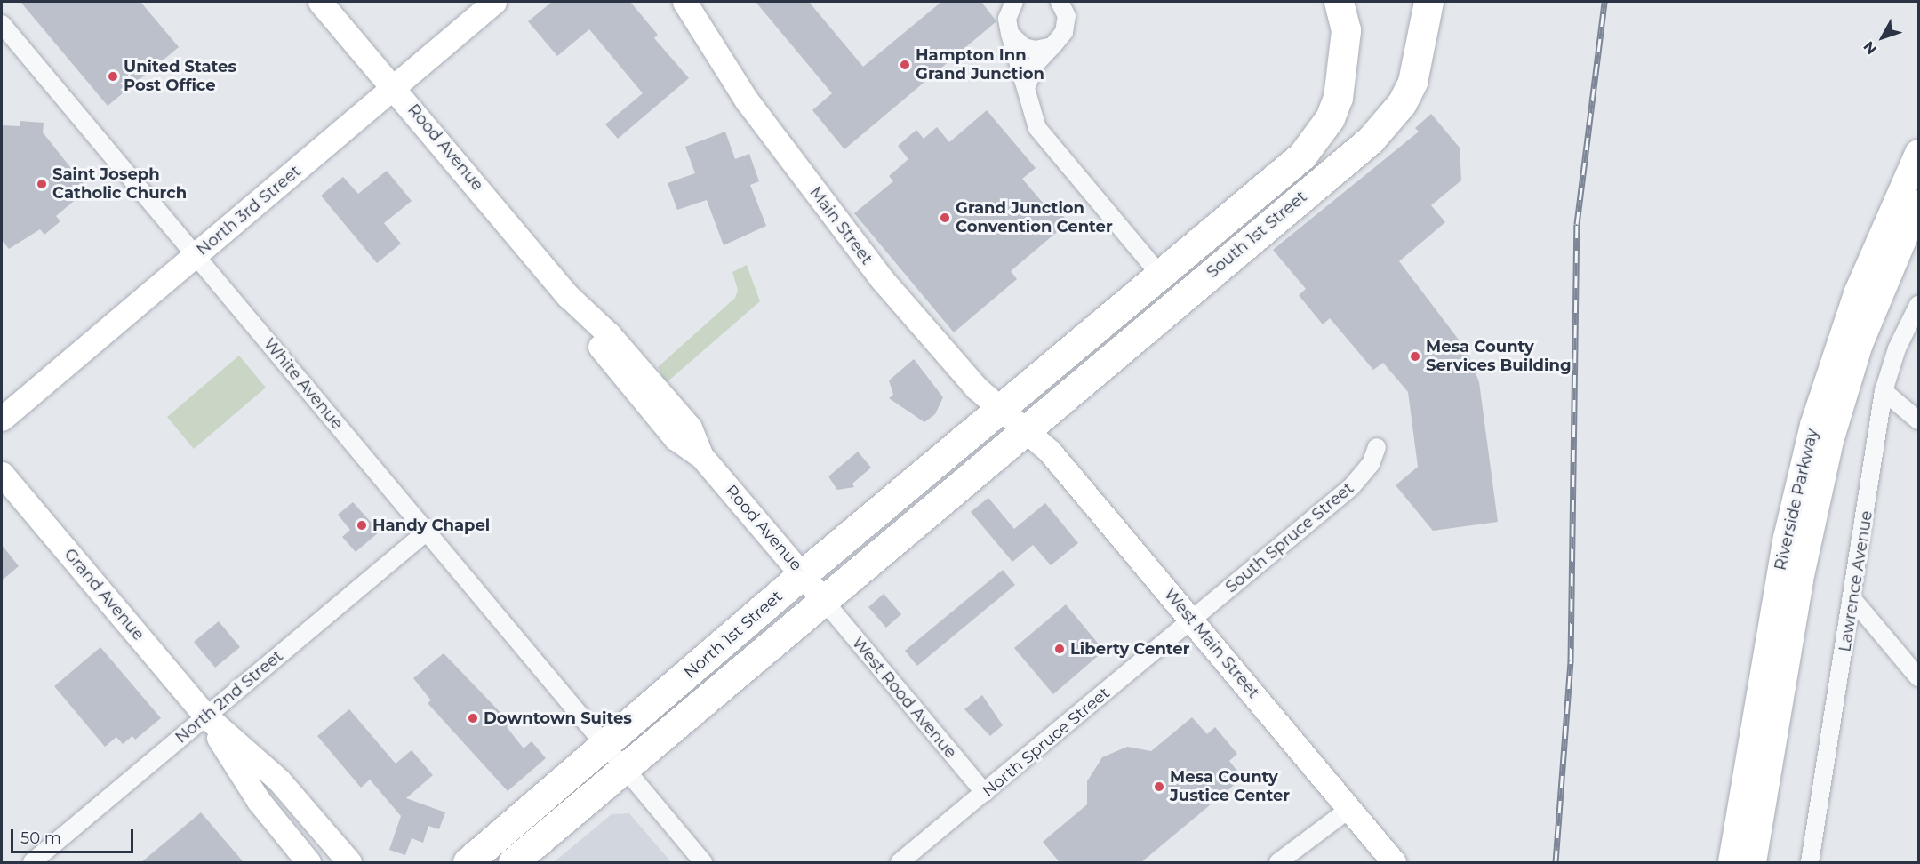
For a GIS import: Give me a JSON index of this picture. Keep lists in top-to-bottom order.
{
  "streets": {
    "highway": ["South 1st Street", "North 1st Street"],
    "main road": ["Riverside Parkway"],
    "street": [
      "Rood Avenue",
      "North 3rd Street",
      "Main Street",
      "White Avenue",
      "South Spruce Street",
      "Lawrence Avenue",
      "Grand Avenue",
      "West Main Street",
      "North 2nd Street",
      "West Rood Avenue",
      "North Spruce Street"
    ]
  },
  "crossings": [
    ["Rood Avenue", "North 3rd Street"],
    ["Rood Avenue", "North 1st Street"],
    ["Rood Avenue", "West Rood Avenue"],
    ["North 3rd Street", "White Avenue"],
    ["Main Street", "South 1st Street"],
    ["Main Street", "North 1st Street"],
    ["Main Street", "West Main Street"],
    ["South 1st Street", "North 1st Street"],
    ["South 1st Street", "West Main Street"],
    ["White Avenue", "North 1st Street"],
    ["White Avenue", "North 2nd Street"],
    ["South Spruce Street", "West Main Street"],
    ["South Spruce Street", "North Spruce Street"],
    ["Grand Avenue", "North 2nd Street"],
    ["North 1st Street", "West Main Street"],
    ["North 1st Street", "West Rood Avenue"],
    ["West Main Street", "North Spruce Street"],
    ["West Rood Avenue", "North Spruce Street"]
  ],
  "places": [
    "Hampton Inn Grand Junction",
    "United States Post Office",
    "Saint Joseph Catholic Church",
    "Grand Junction Convention Center",
    "Mesa County Services Building",
    "Handy Chapel",
    "Liberty Center",
    "Downtown Suites",
    "Mesa County Justice Center"
  ],
  "scale_bar": "50 m",
  "north": "bottom left"
}
